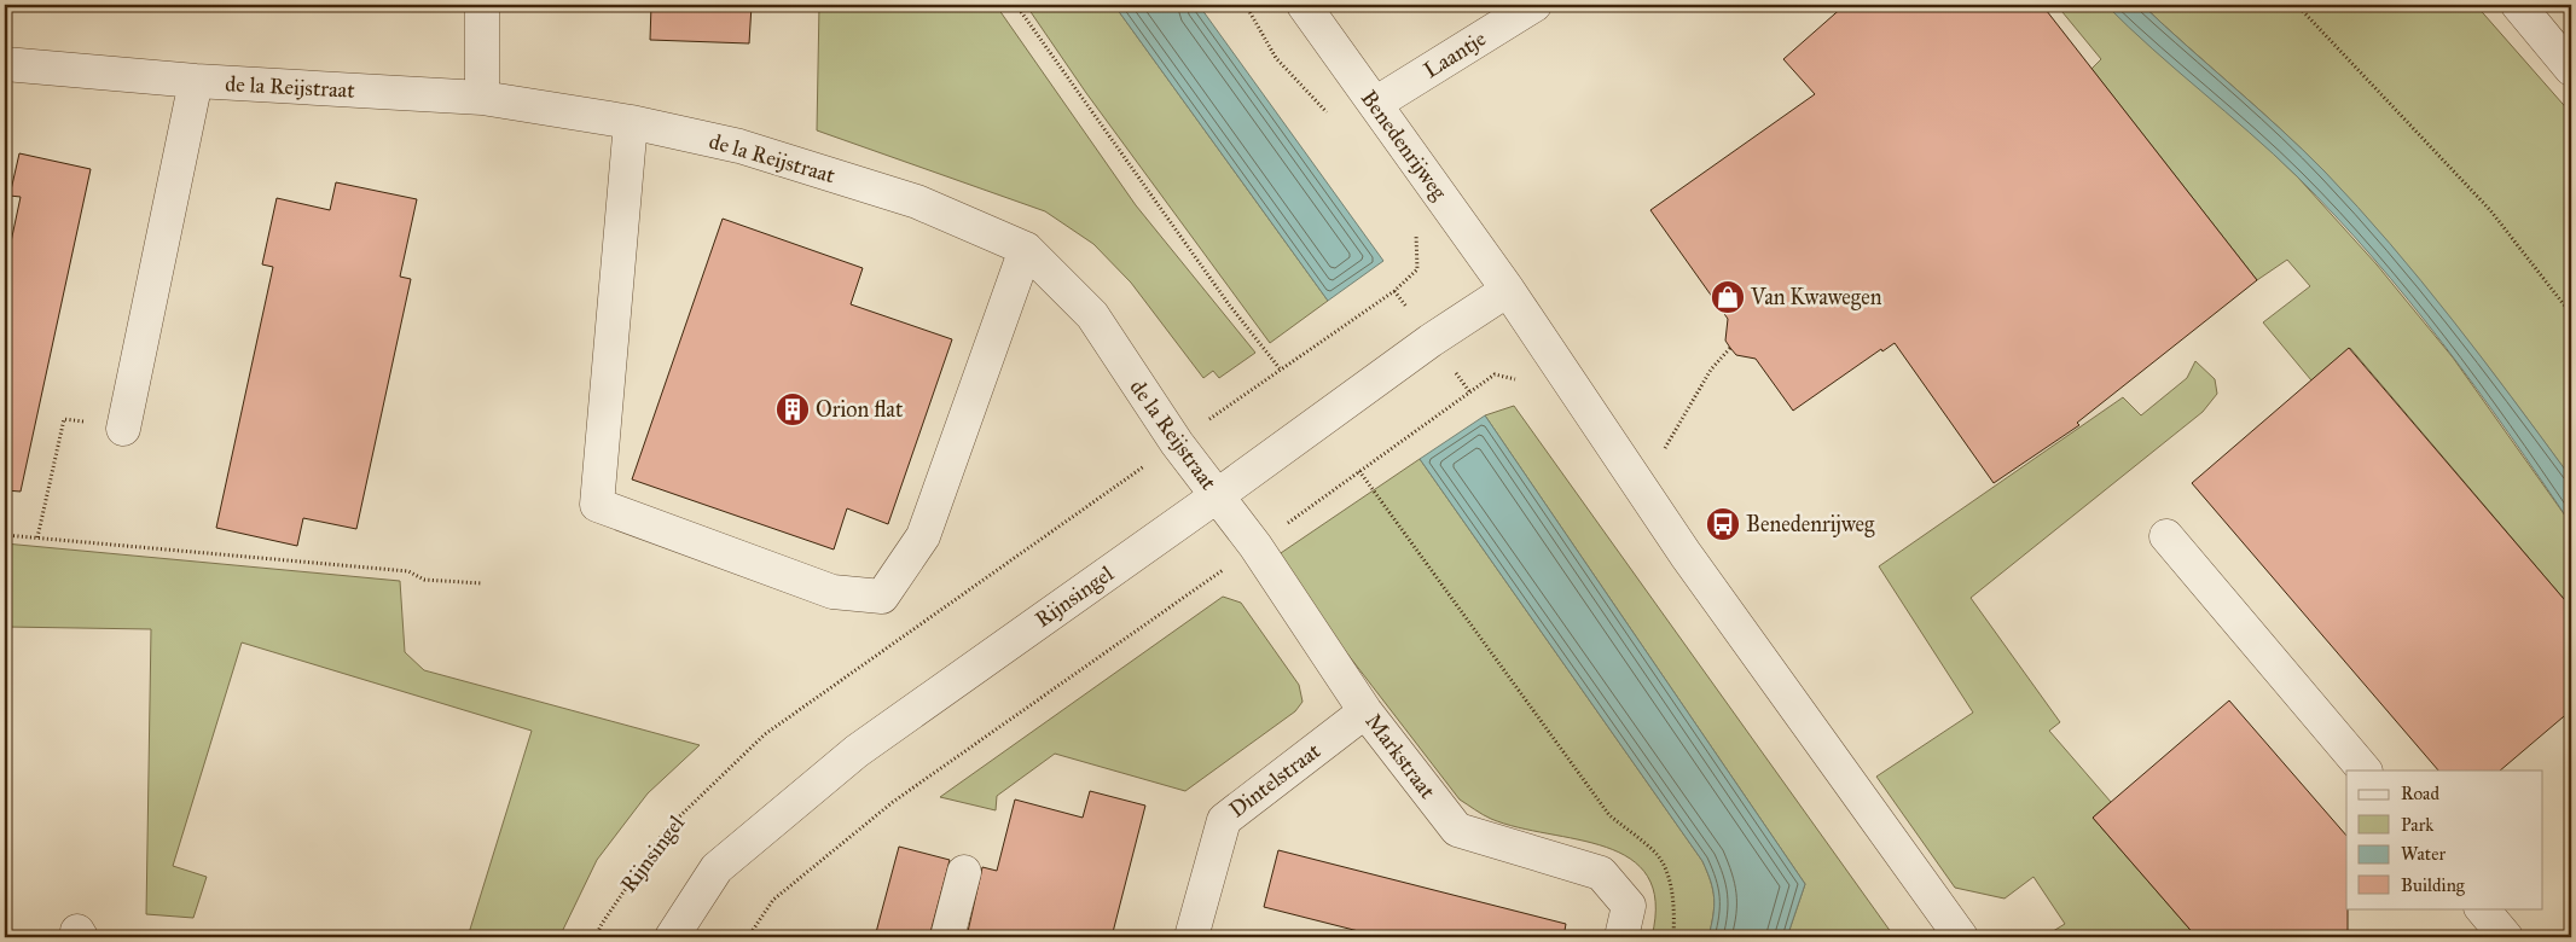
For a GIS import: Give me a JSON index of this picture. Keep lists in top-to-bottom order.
{
  "streets": {
    "street": [
      "Laantje",
      "de la Reijstraat",
      "Benedenrijweg",
      "Rijnsingel",
      "Markstraat",
      "Dintelstraat"
    ]
  },
  "crossings": [
    ["Laantje", "Benedenrijweg"],
    ["de la Reijstraat", "Rijnsingel"],
    ["de la Reijstraat", "Markstraat"],
    ["Benedenrijweg", "Rijnsingel"],
    ["Rijnsingel", "Markstraat"],
    ["Markstraat", "Dintelstraat"]
  ],
  "places": {
    "shop": ["Van Kwawegen"],
    "building": ["Orion flat"],
    "bus stop": ["Benedenrijweg"]
  },
  "legend": [
    "Road",
    "Park",
    "Water",
    "Building"
  ]
}
